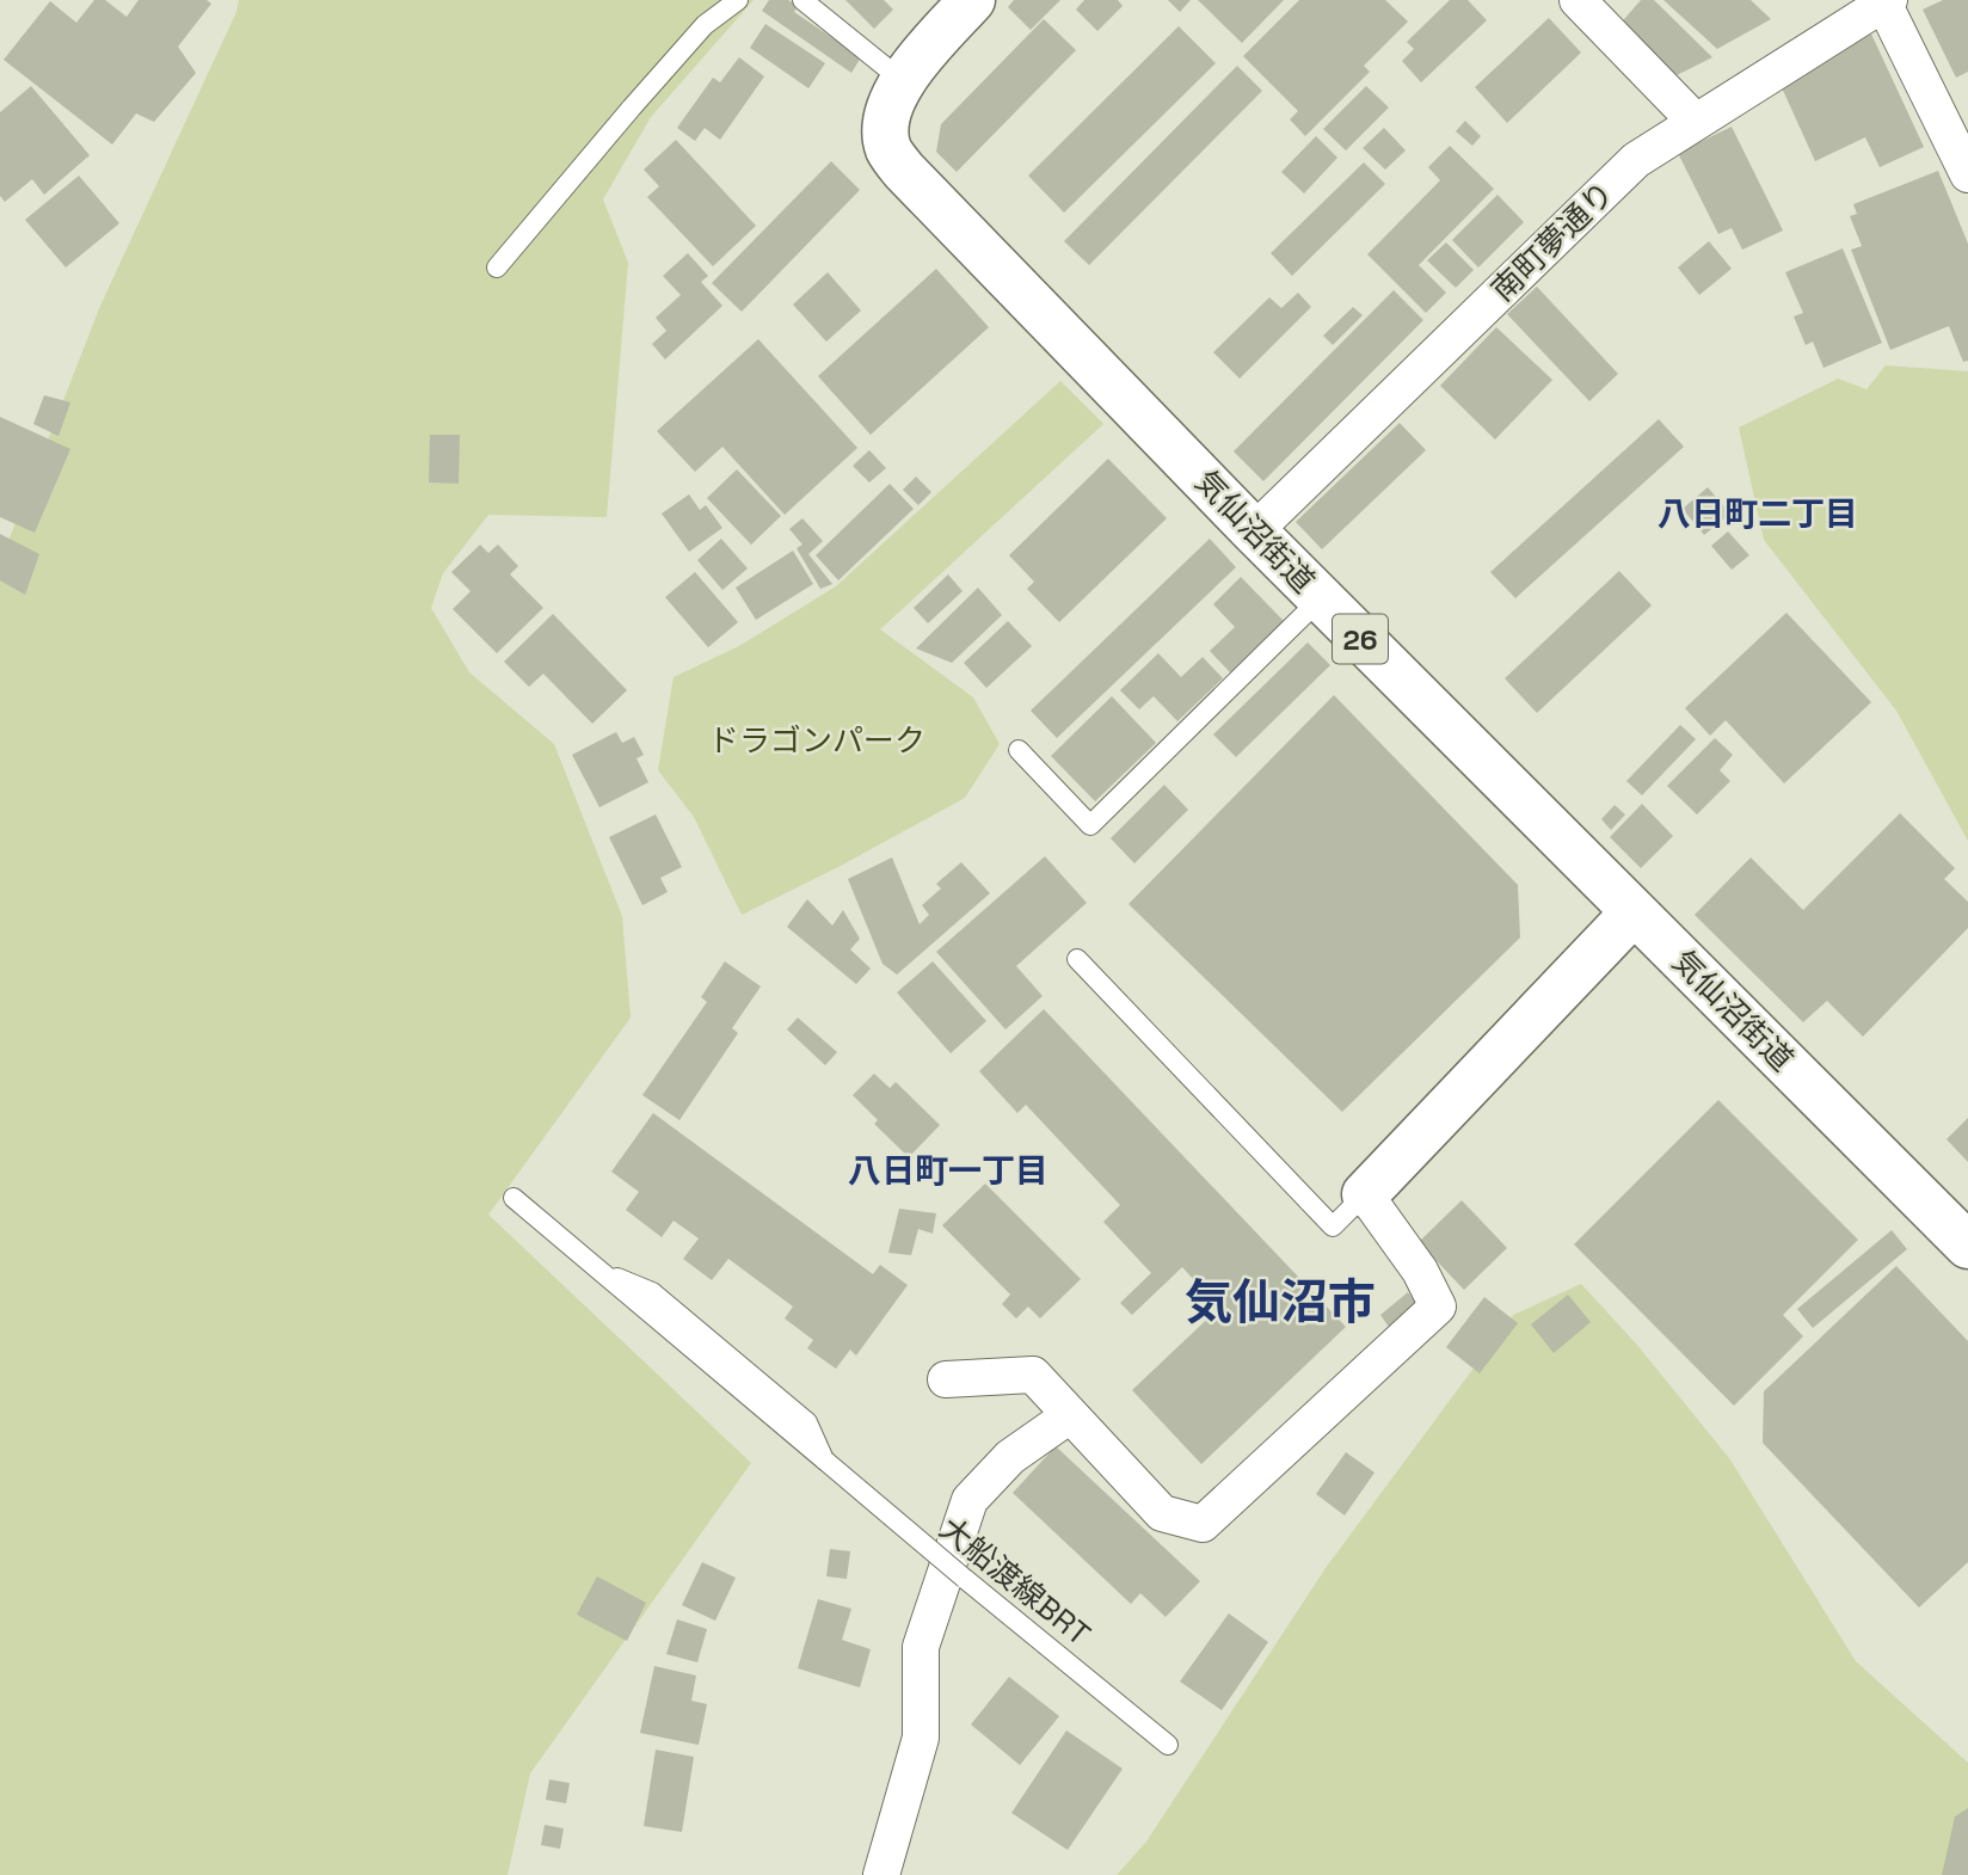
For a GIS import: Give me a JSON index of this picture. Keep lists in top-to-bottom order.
{
  "streets": {
    "main road": ["気仙沼街道", "26"],
    "street": ["南町夢通り"],
    "lane": ["大船渡線BRT"]
  },
  "crossings": [
    ["南町夢通り", "気仙沼街道"]
  ],
  "districts": ["八日町二丁目", "八日町一丁目", "気仙沼市"],
  "parks": ["ドラゴンパーク"]
}
